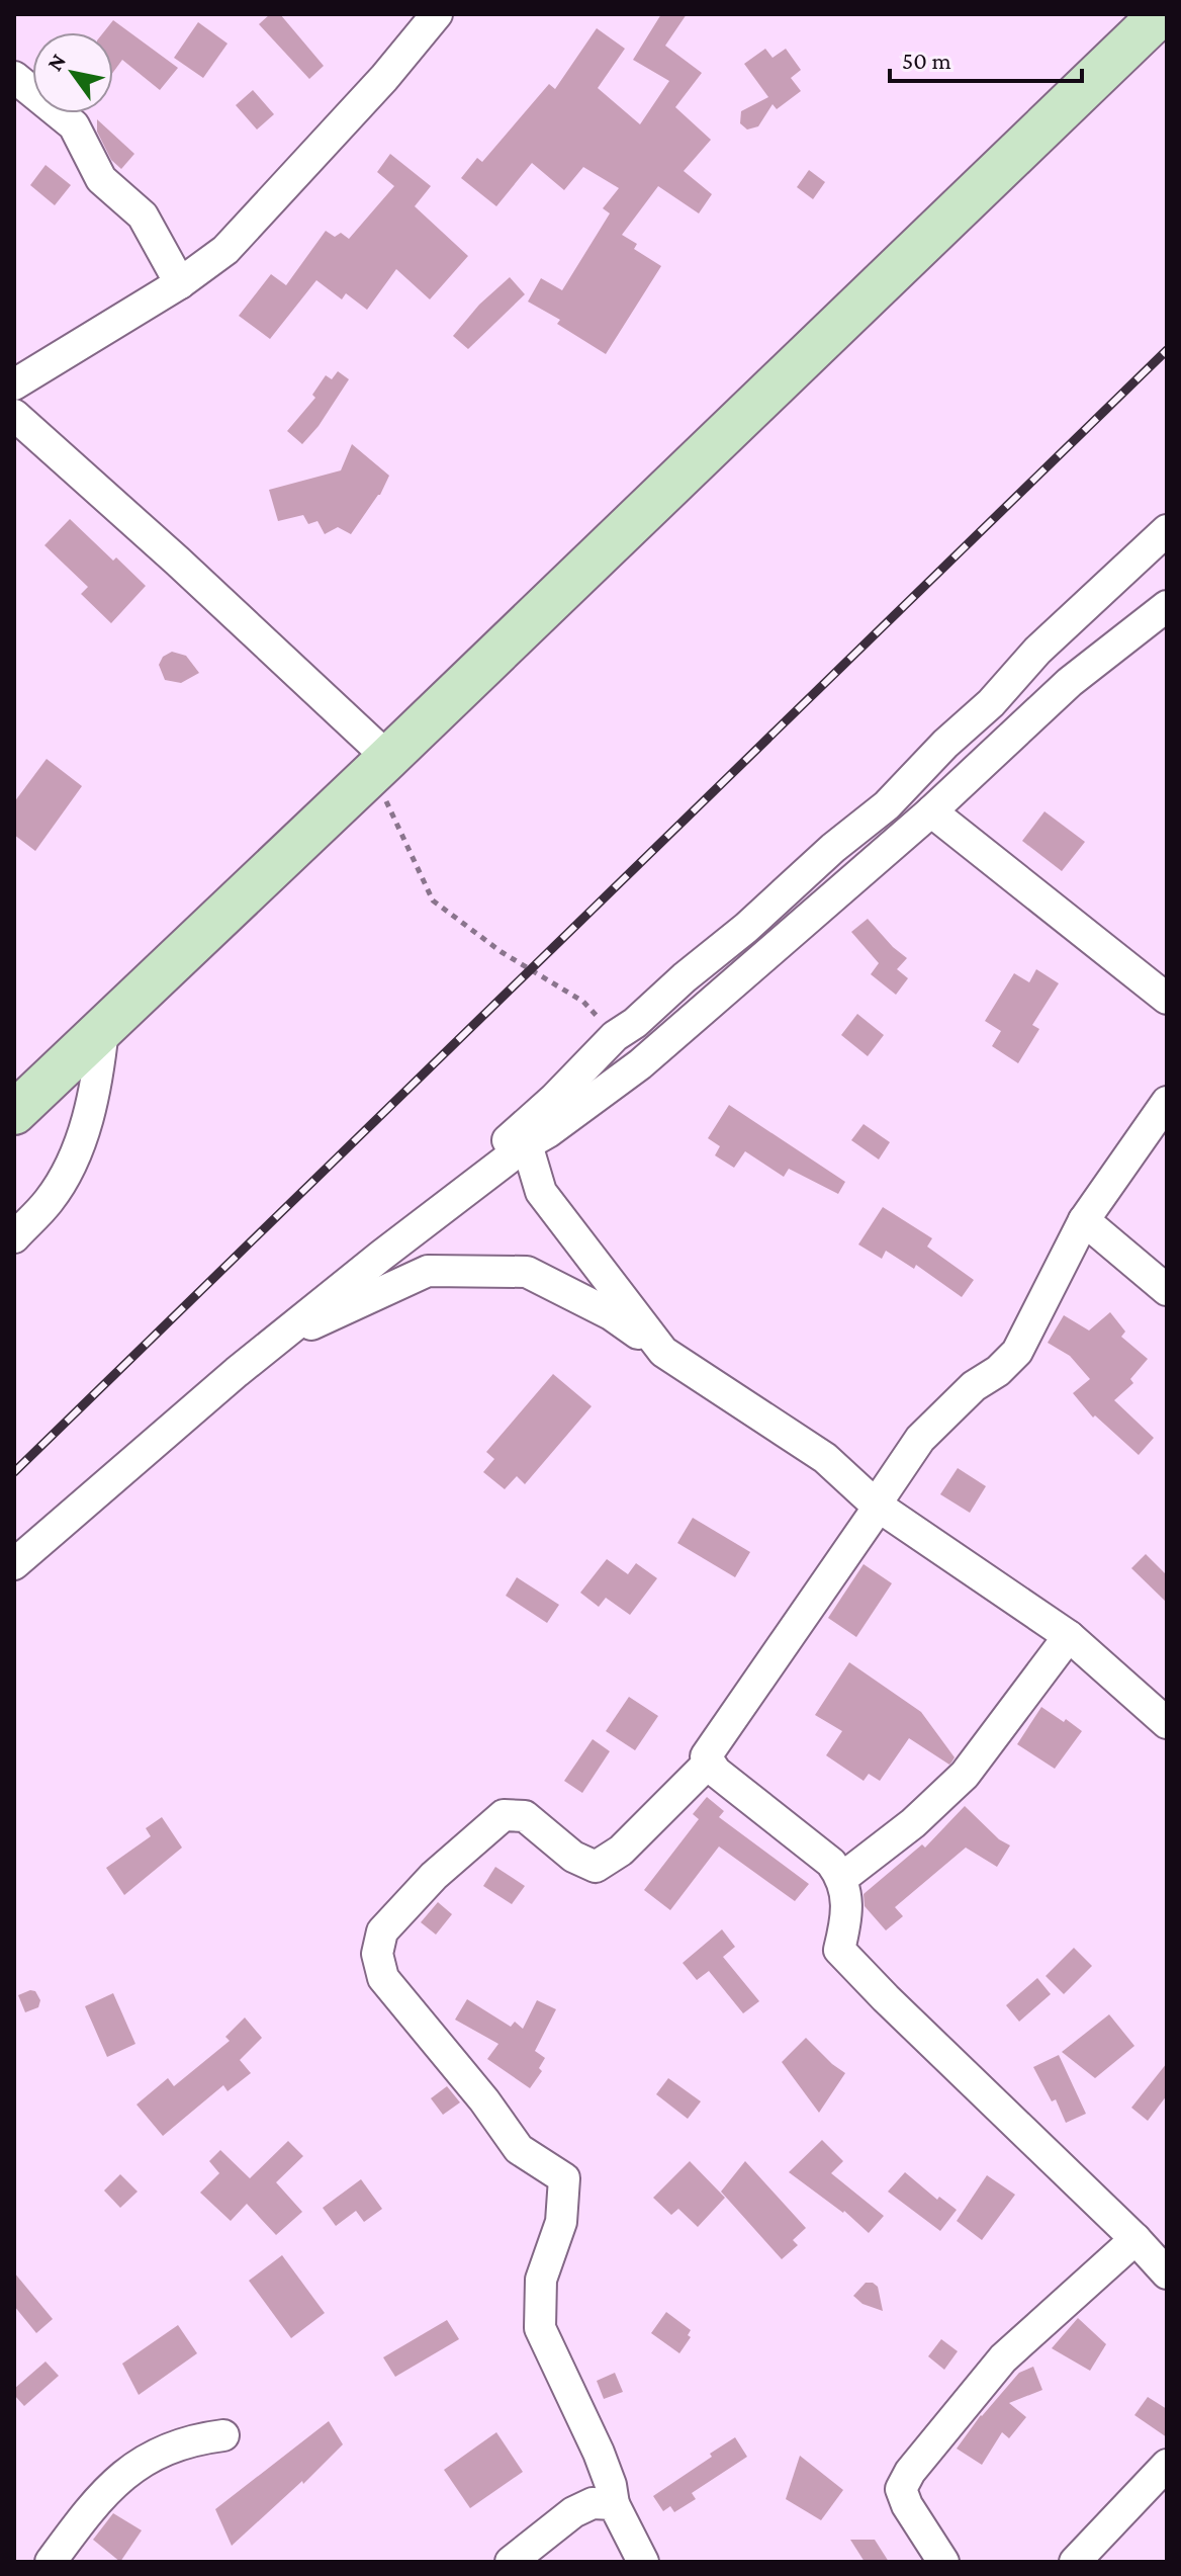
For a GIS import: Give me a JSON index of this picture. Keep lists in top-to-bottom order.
{
  "scale_bar": "50 m",
  "north": "top left"
}
